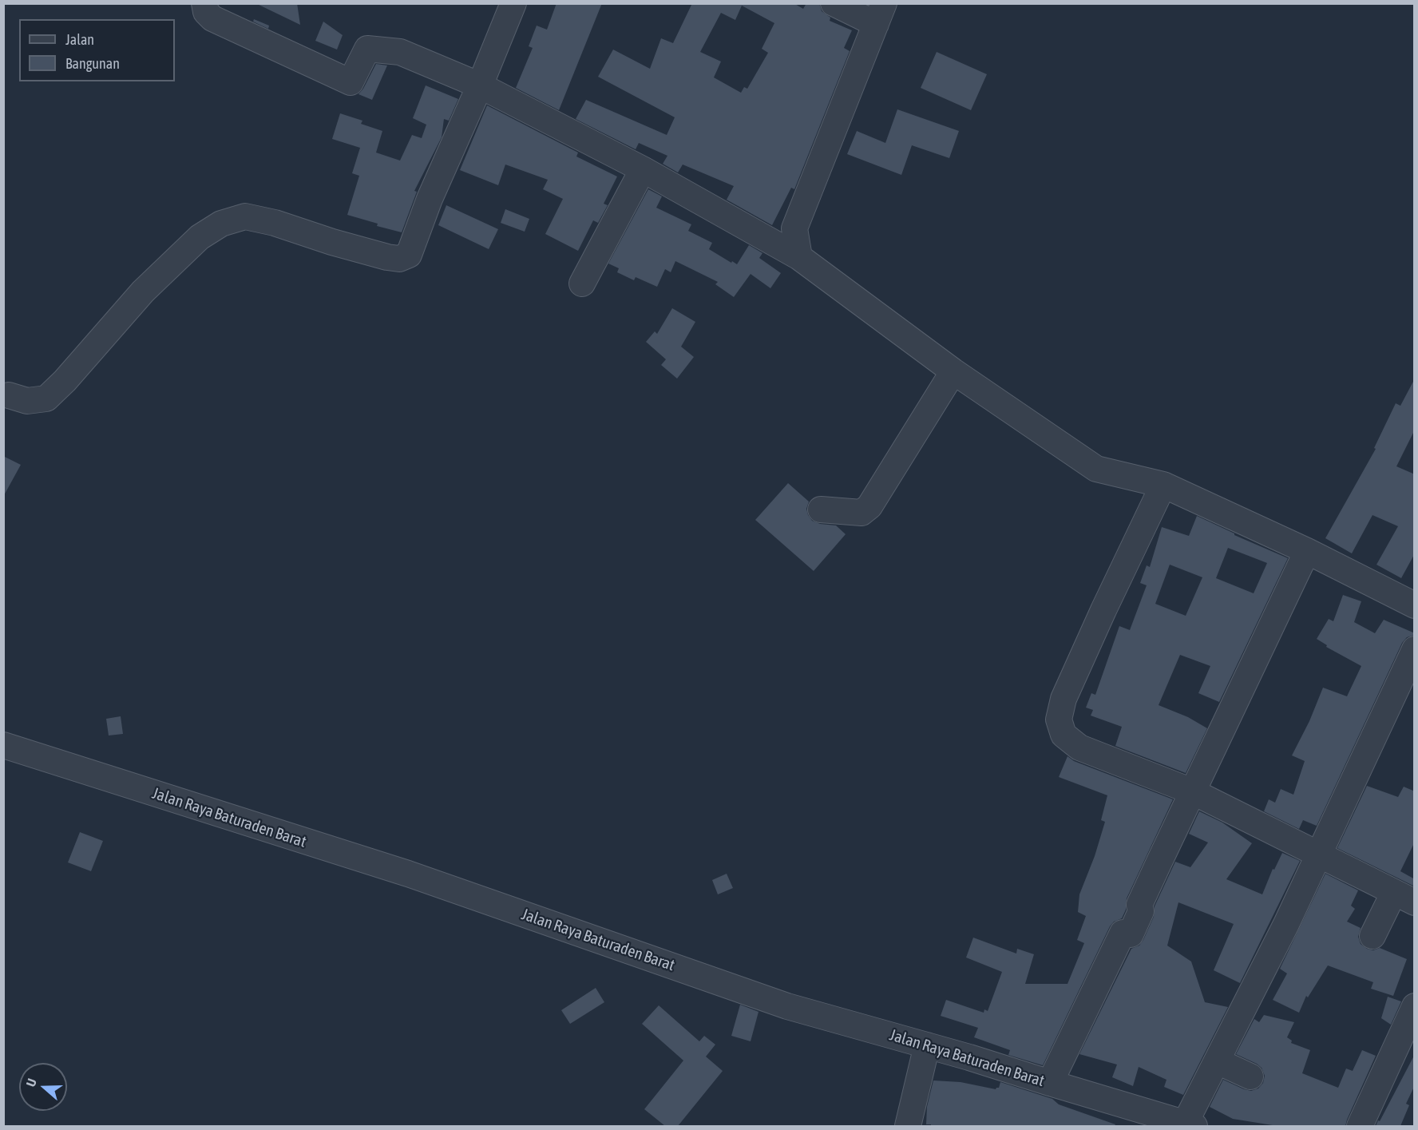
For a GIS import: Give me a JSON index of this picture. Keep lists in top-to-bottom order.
{
  "streets": {
    "street": ["Jalan Raya Baturaden Barat"]
  },
  "legend": ["Jalan", "Bangunan"],
  "north": "left"
}
